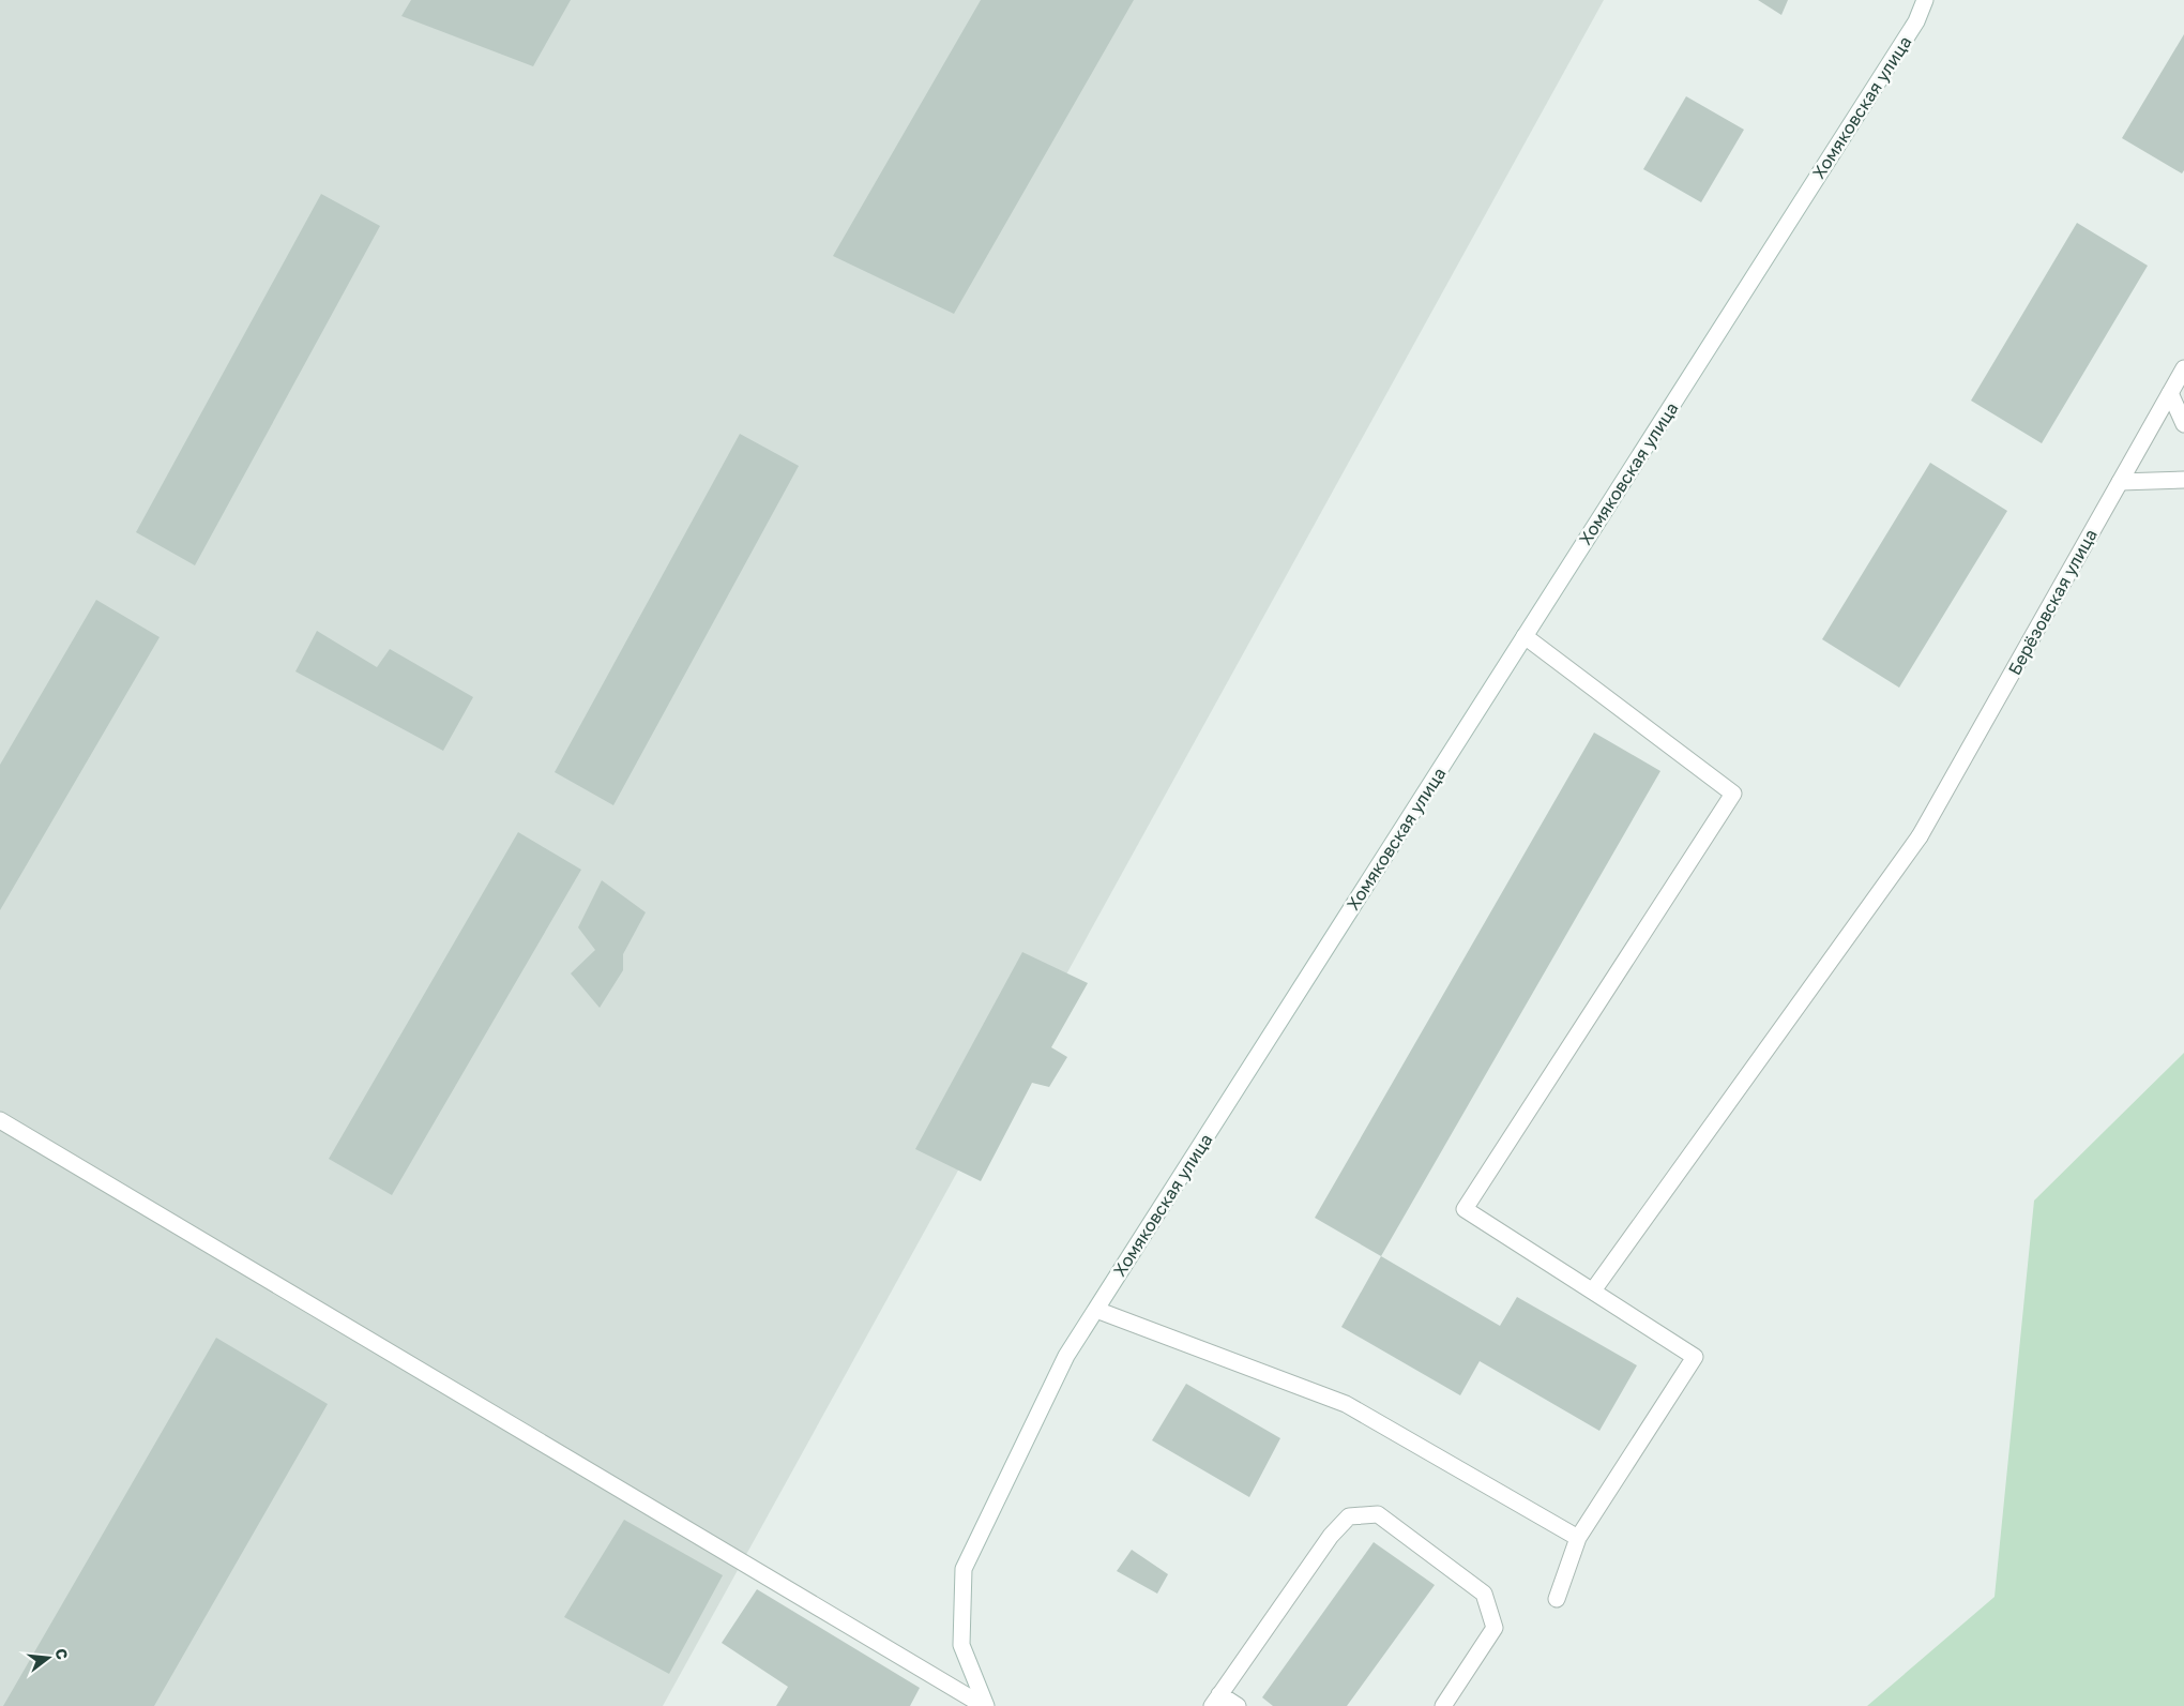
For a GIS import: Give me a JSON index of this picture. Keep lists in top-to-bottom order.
{
  "streets": {
    "street": ["Хомяковская улица", "Берёзовская улица"]
  },
  "north": "right"
}
